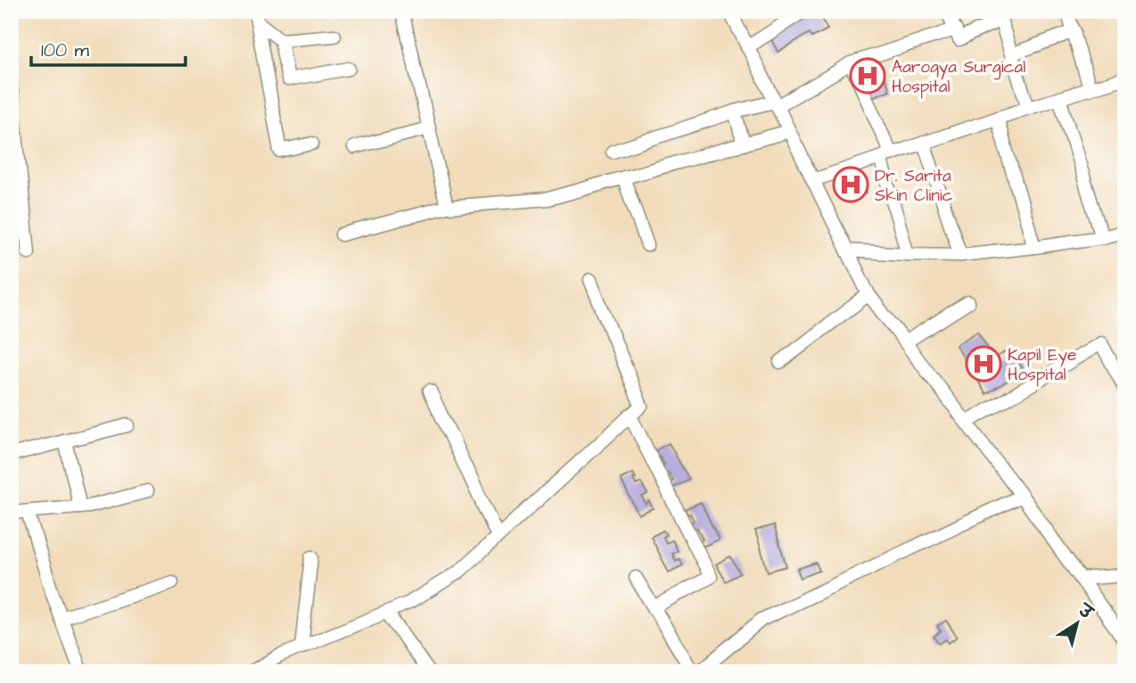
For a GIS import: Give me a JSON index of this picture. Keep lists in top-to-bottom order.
{
  "places": {
    "hospital": ["Aarogya Surgical Hospital", "Dr. Sarita Skin Clinic", "Kapil Eye Hospital"]
  },
  "scale_bar": "100 m",
  "north": "top right"
}
